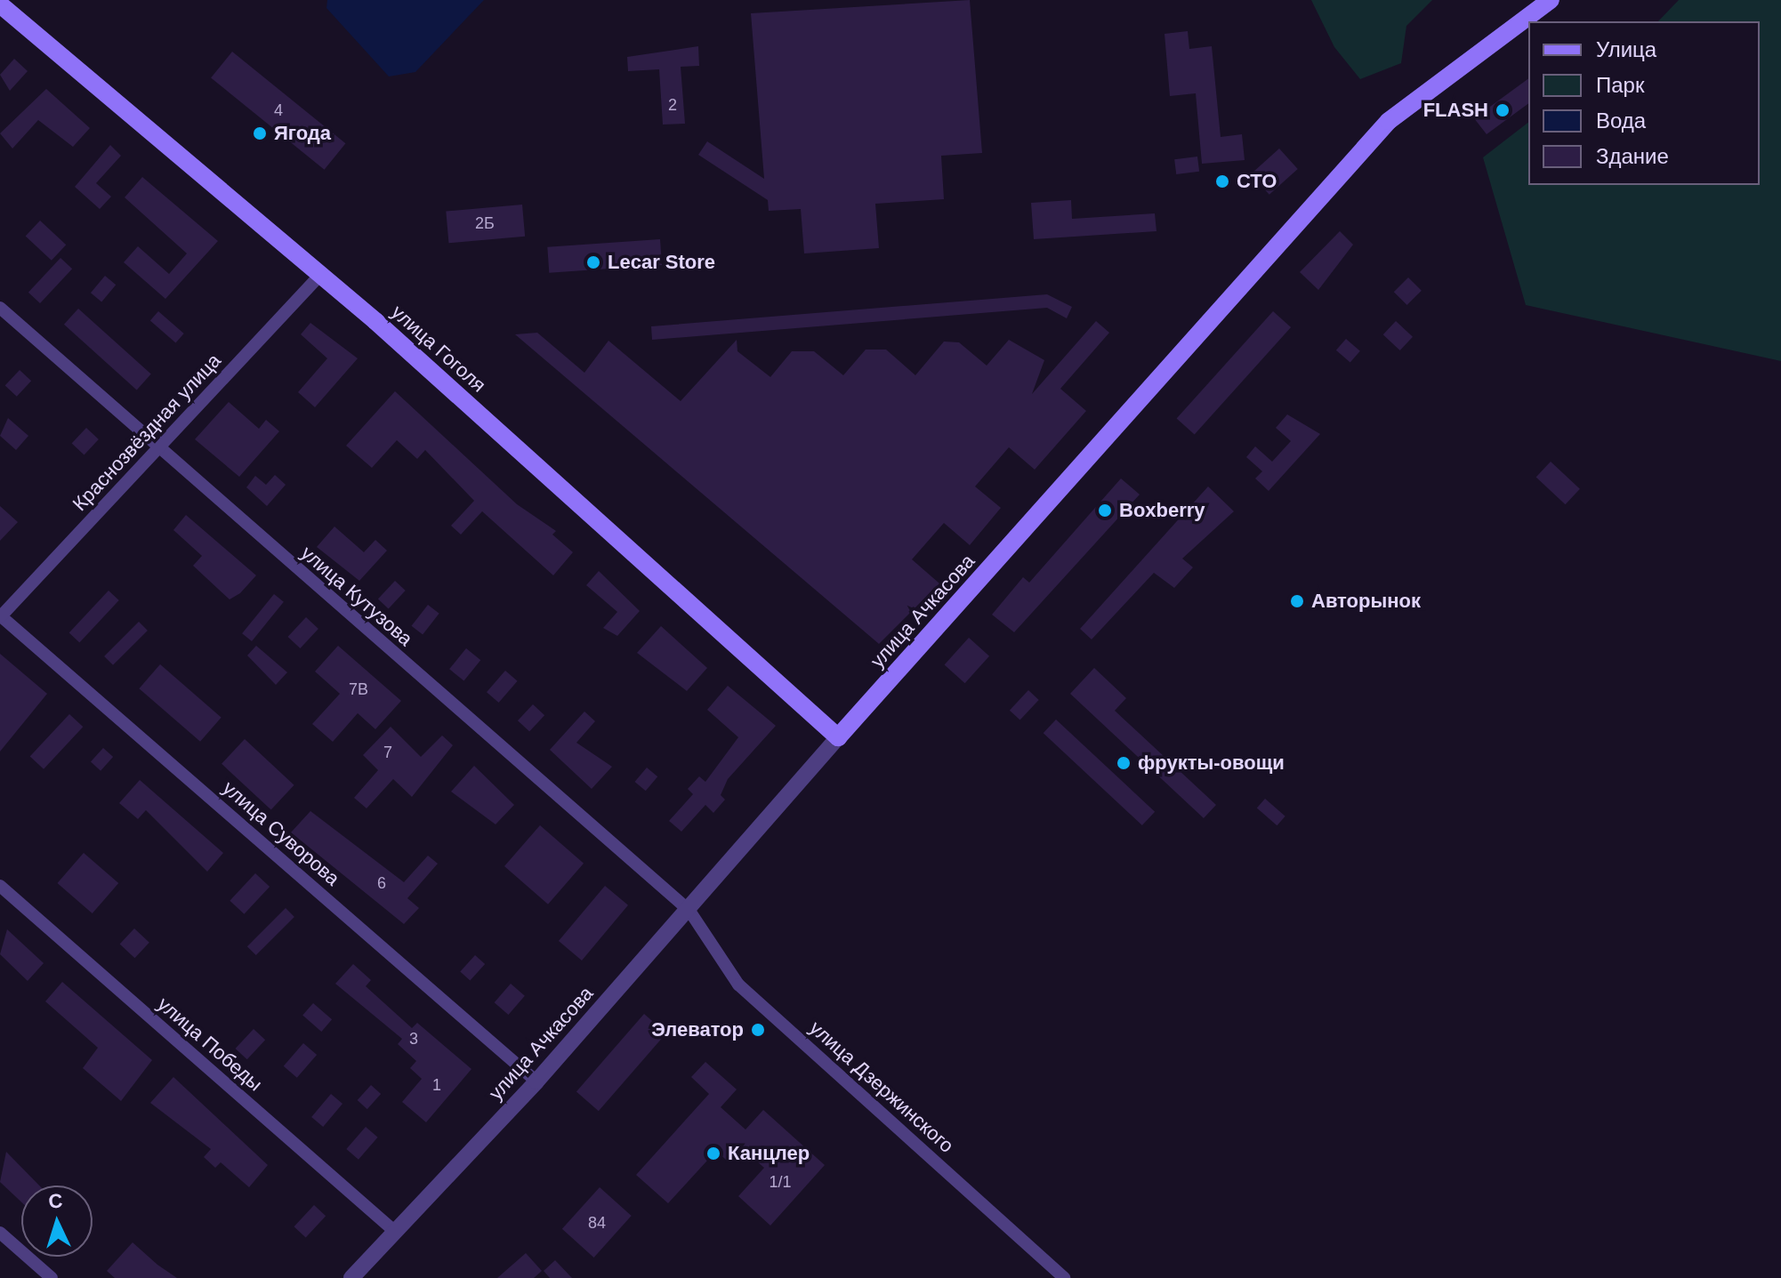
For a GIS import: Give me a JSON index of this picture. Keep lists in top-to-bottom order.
{
  "streets": {
    "main road": ["улица Гоголя", "улица Ачкасова"],
    "street": [
      "Краснозвёздная улица",
      "улица Кутузова",
      "улица Суворова",
      "улица Победы",
      "улица Дзержинского"
    ]
  },
  "crossings": [
    ["улица Гоголя", "Краснозвёздная улица"],
    ["улица Гоголя", "улица Ачкасова"],
    ["Краснозвёздная улица", "улица Кутузова"],
    ["Краснозвёздная улица", "улица Суворова"],
    ["улица Кутузова", "улица Ачкасова"],
    ["улица Кутузова", "улица Дзержинского"],
    ["улица Ачкасова", "улица Суворова"],
    ["улица Ачкасова", "улица Победы"],
    ["улица Ачкасова", "улица Дзержинского"]
  ],
  "places": [
    "FLASH",
    "Ягода",
    "СТО",
    "Lecar Store",
    "Boxberry",
    "Авторынок",
    "фрукты-овощи",
    "Элеватор",
    "Канцлер"
  ],
  "house_numbers": [
    "2",
    "4",
    "2Б",
    "7В",
    "7",
    "6",
    "3",
    "1",
    "1/1",
    "84"
  ],
  "legend": [
    "Улица",
    "Парк",
    "Вода",
    "Здание"
  ],
  "north": "top"
}
